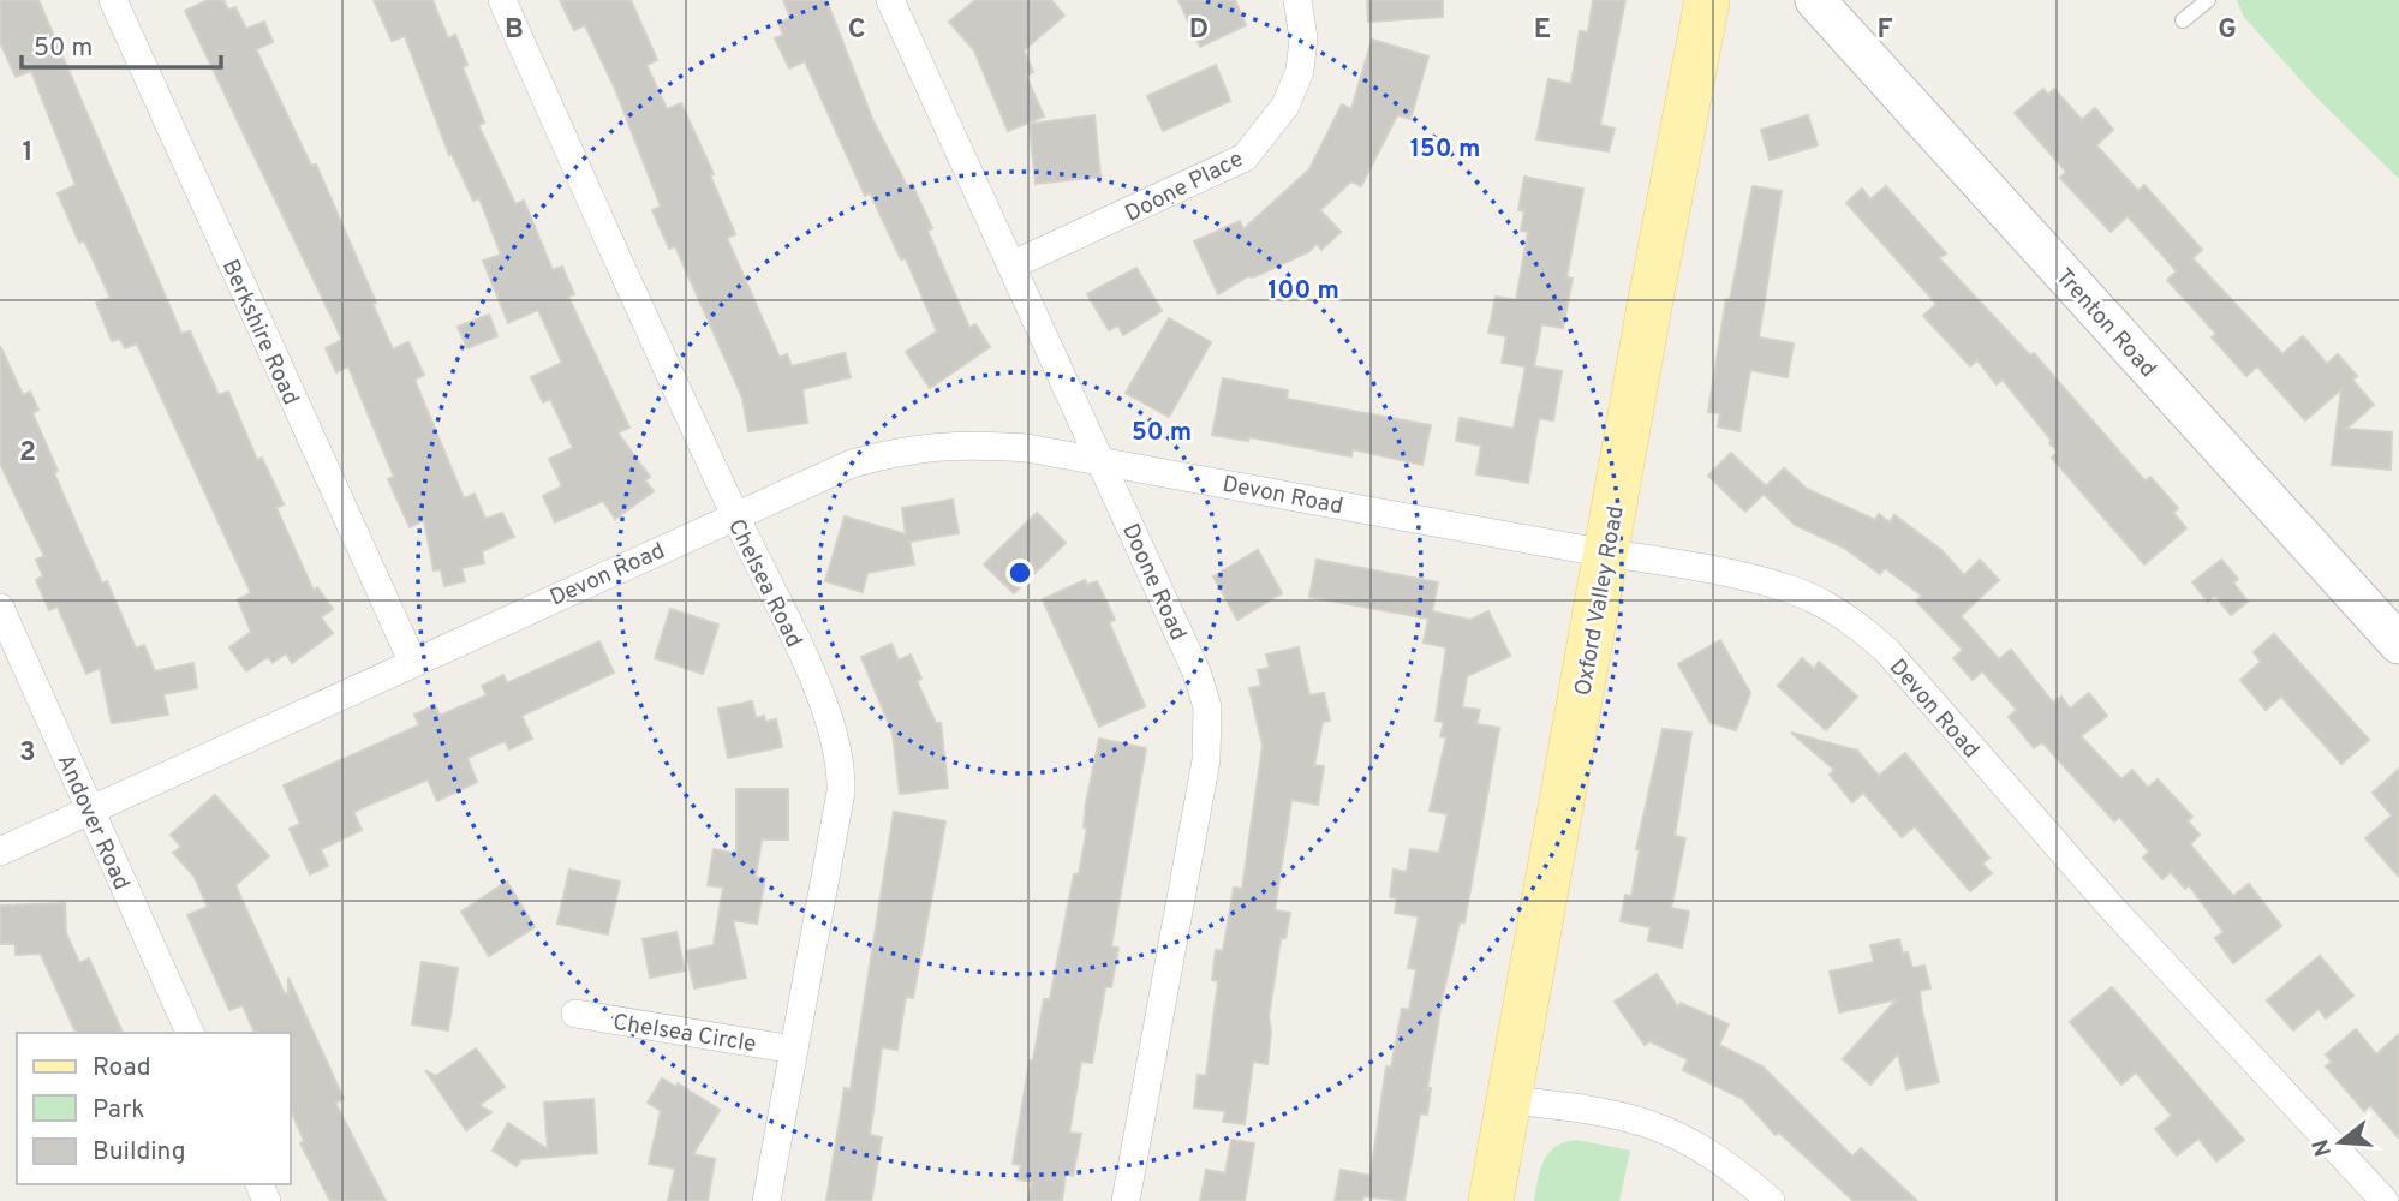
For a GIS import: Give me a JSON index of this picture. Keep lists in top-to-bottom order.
{
  "streets": {
    "main road": ["Trenton Road", "Oxford Valley Road"],
    "street": [
      "Doone Place",
      "Berkshire Road",
      "Devon Road",
      "Doone Road",
      "Chelsea Road",
      "Andover Road",
      "Chelsea Circle"
    ]
  },
  "crossings": [
    ["Doone Place", "Doone Road"],
    ["Berkshire Road", "Devon Road"],
    ["Devon Road", "Doone Road"],
    ["Devon Road", "Chelsea Road"],
    ["Devon Road", "Oxford Valley Road"],
    ["Devon Road", "Andover Road"],
    ["Chelsea Road", "Chelsea Circle"]
  ],
  "legend": ["Road", "Park", "Building"],
  "scale_bar": "50 m",
  "north": "left",
  "grid": {
    "columns": [
      "B",
      "C",
      "D",
      "E",
      "F",
      "G"
    ],
    "rows": ["1", "2", "3"]
  },
  "rings": ["150 m", "100 m", "50 m"]
}
